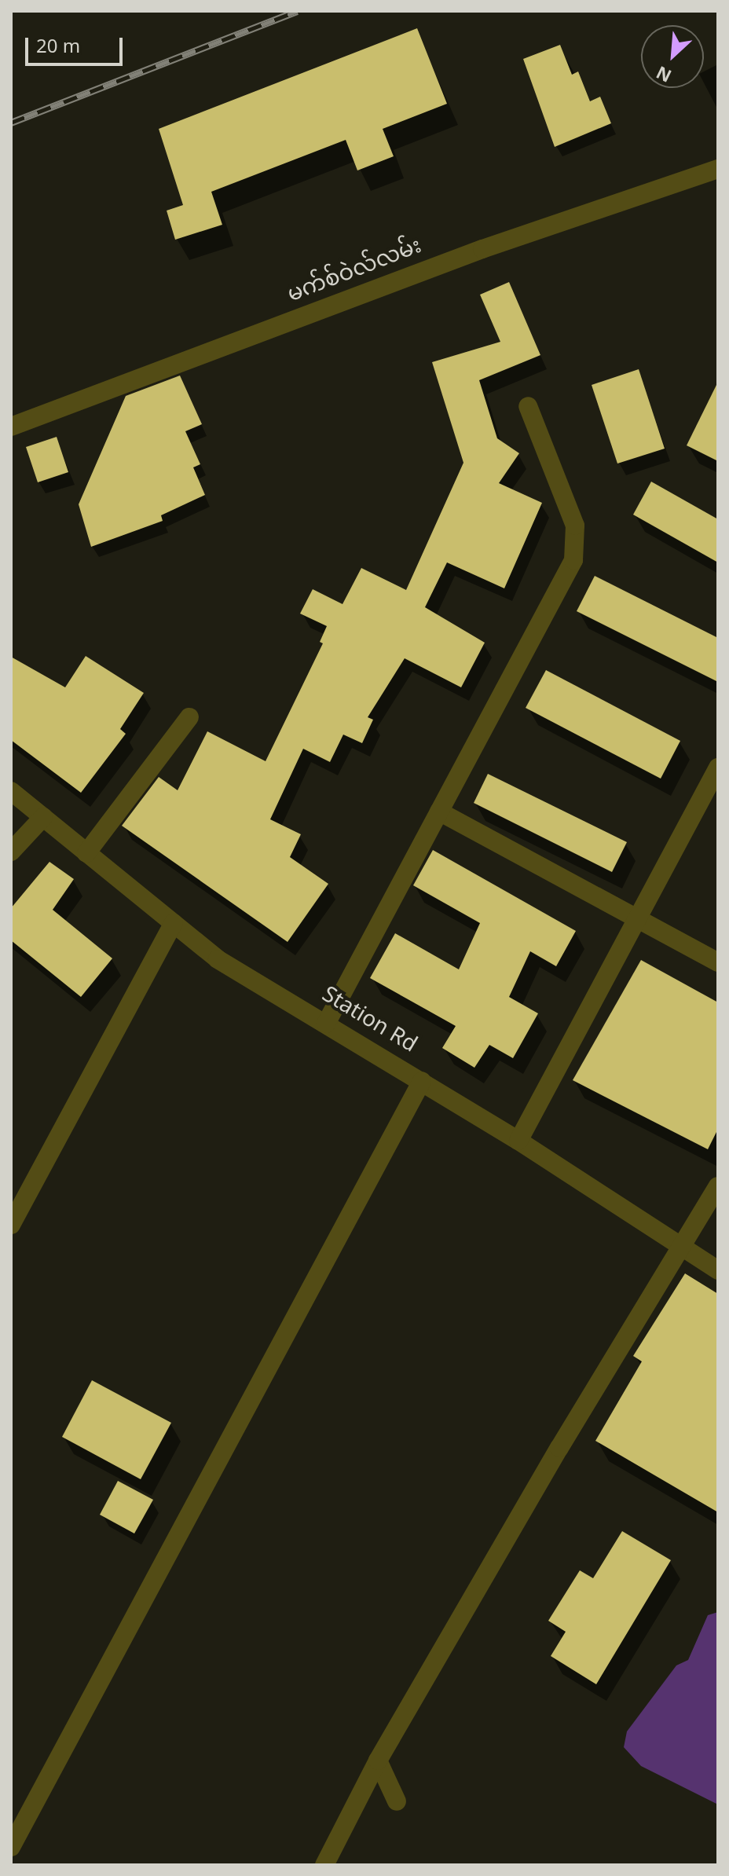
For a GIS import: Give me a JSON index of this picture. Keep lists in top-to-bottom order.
{
  "streets": {
    "street": ["မက်စ်ဝဲလ်လမ်း", "Station Rd"]
  },
  "scale_bar": "20 m",
  "north": "bottom left"
}
